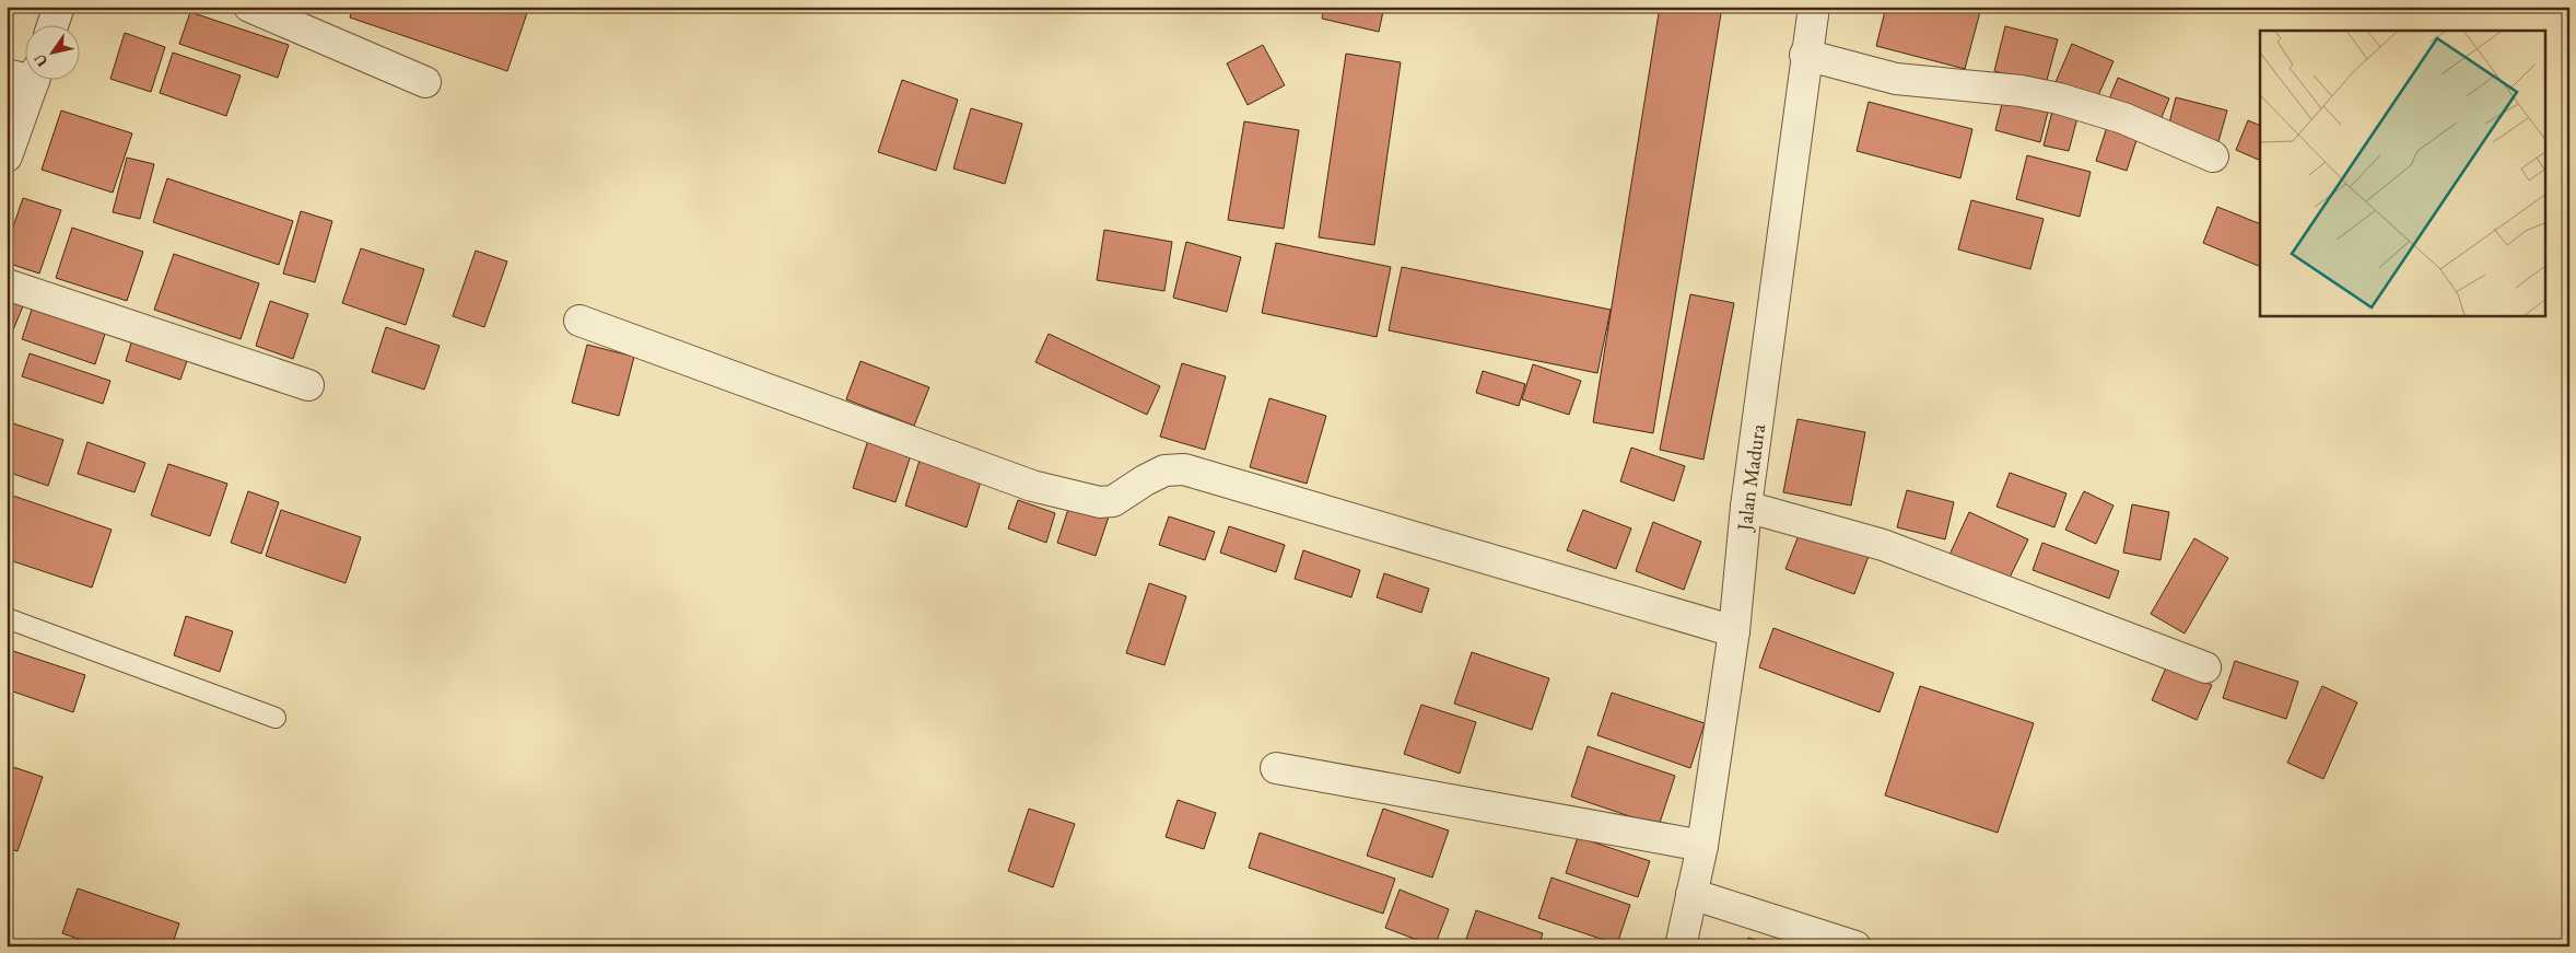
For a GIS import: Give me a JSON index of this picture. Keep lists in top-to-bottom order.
{
  "streets": {
    "street": ["Jalan Madura"]
  },
  "north": "bottom left"
}
